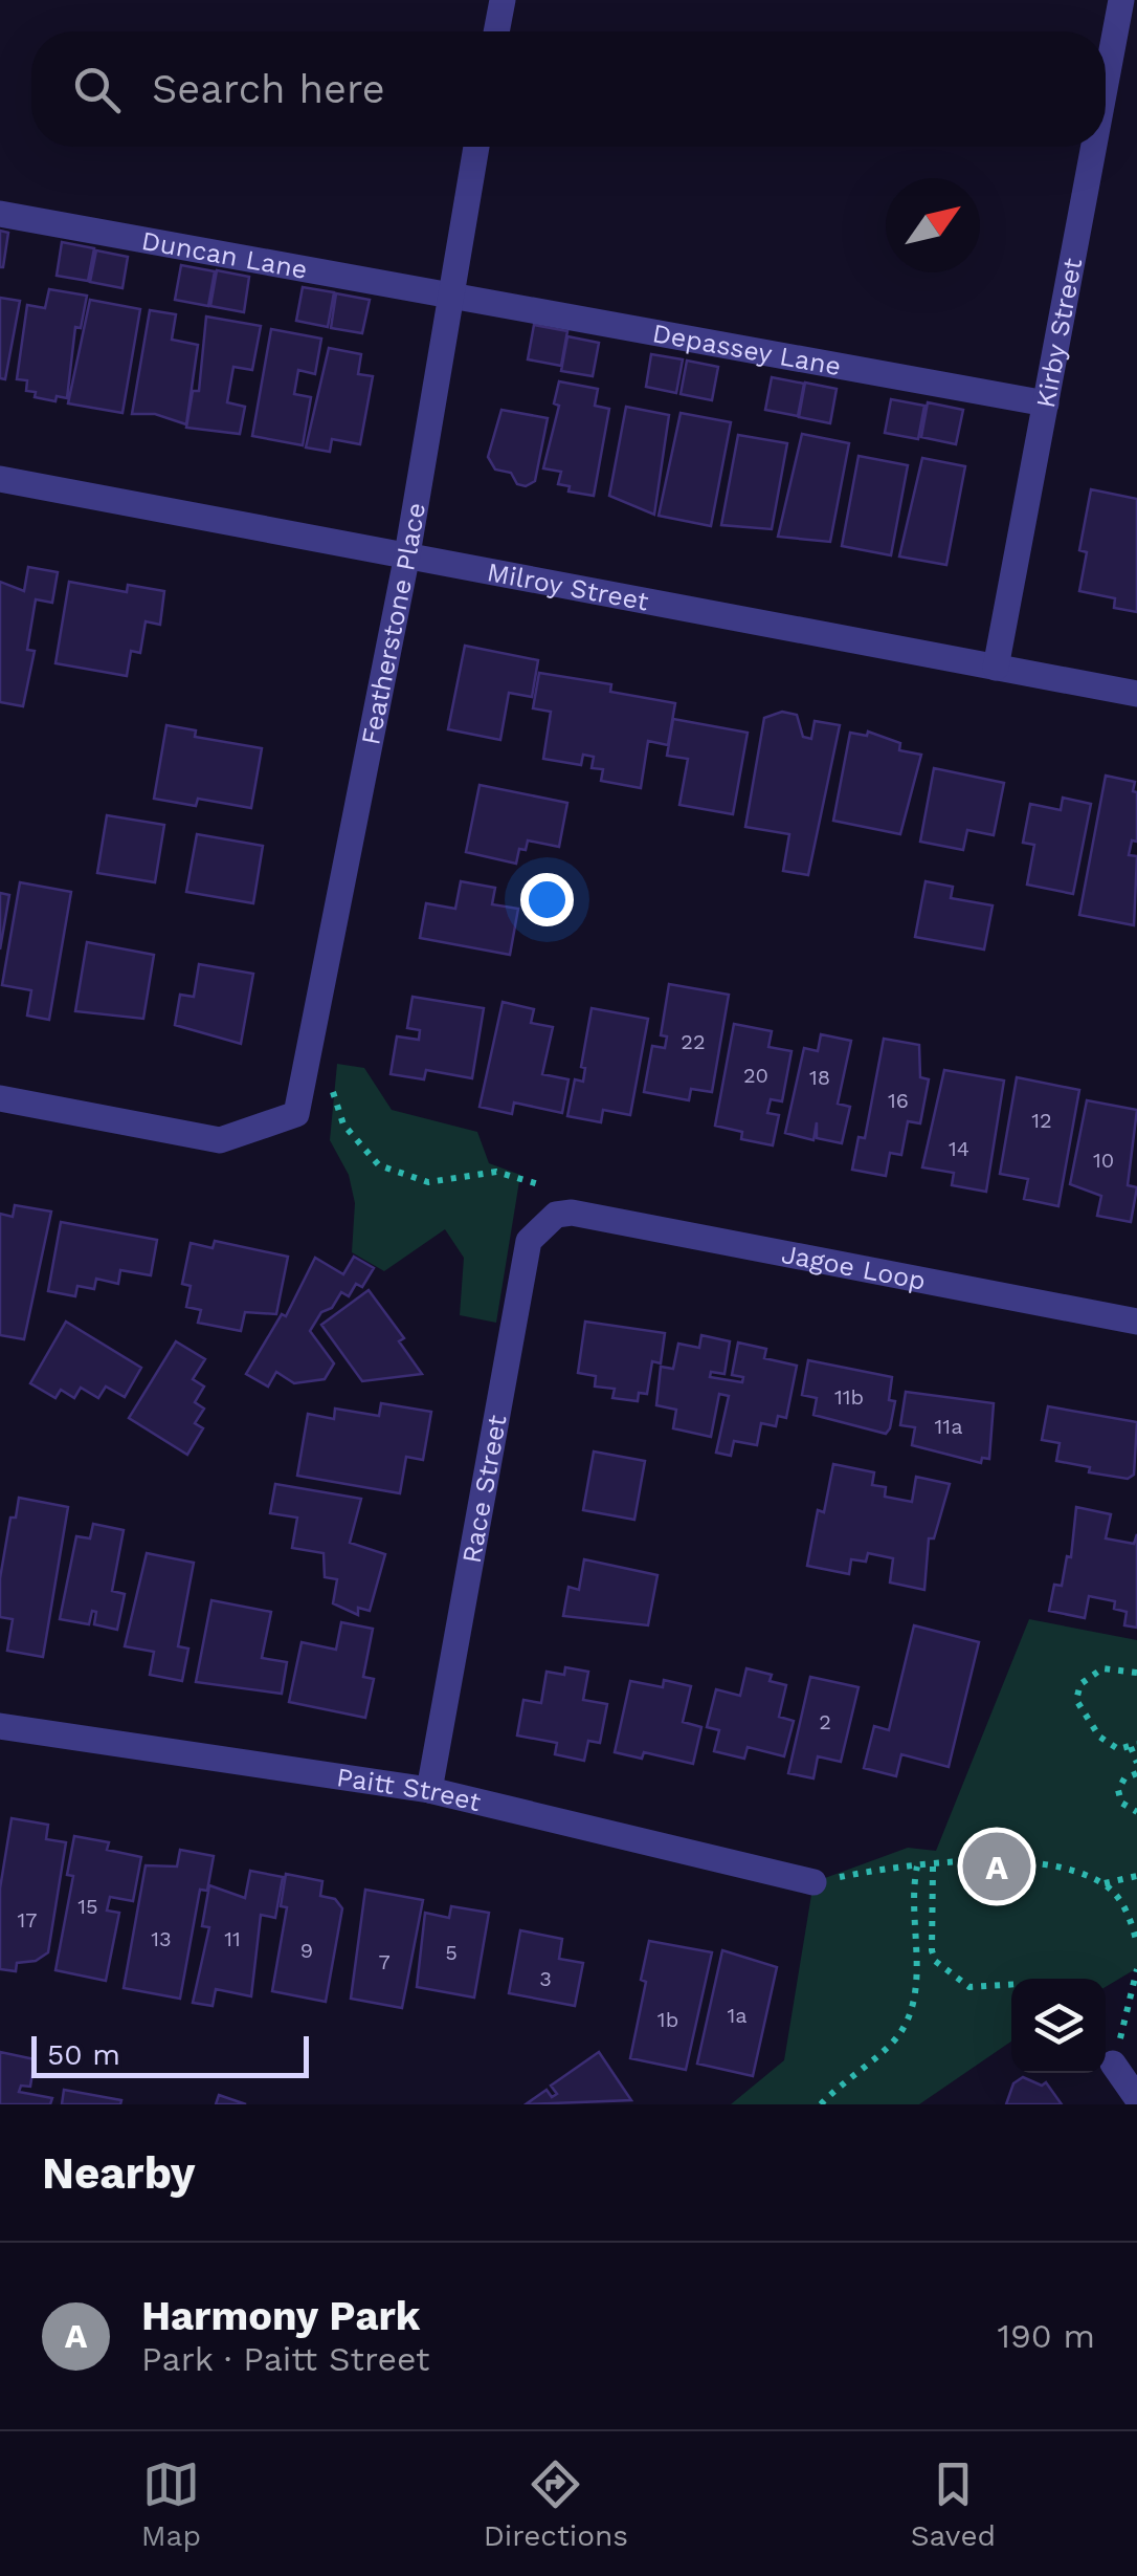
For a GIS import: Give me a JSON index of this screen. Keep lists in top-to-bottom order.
{
  "streets": {
    "street": [
      "Duncan Lane",
      "Kirby Street",
      "Depassey Lane",
      "Milroy Street",
      "Featherstone Place",
      "Jagoe Loop",
      "Race Street",
      "Paitt Street"
    ]
  },
  "crossings": [
    ["Duncan Lane", "Depassey Lane"],
    ["Duncan Lane", "Featherstone Place"],
    ["Kirby Street", "Depassey Lane"],
    ["Kirby Street", "Milroy Street"],
    ["Depassey Lane", "Featherstone Place"],
    ["Milroy Street", "Featherstone Place"],
    ["Jagoe Loop", "Race Street"],
    ["Race Street", "Paitt Street"]
  ],
  "house_numbers": [
    "22",
    "20",
    "18",
    "16",
    "12",
    "14",
    "10",
    "11b",
    "11a",
    "2",
    "15",
    "17",
    "13",
    "11",
    "9",
    "5",
    "7",
    "3",
    "1a",
    "1b"
  ],
  "scale_bar": "50 m",
  "north": "top right",
  "page": {
    "search": "Search here",
    "pins": "A",
    "scale": "50 m",
    "heading": "Nearby",
    "list": [
      {
        "mark": "A",
        "name": "Harmony Park",
        "note": "Park · Paitt Street",
        "value": "190 m"
      }
    ],
    "nav": ["Map", "Directions", "Saved"]
  }
}
